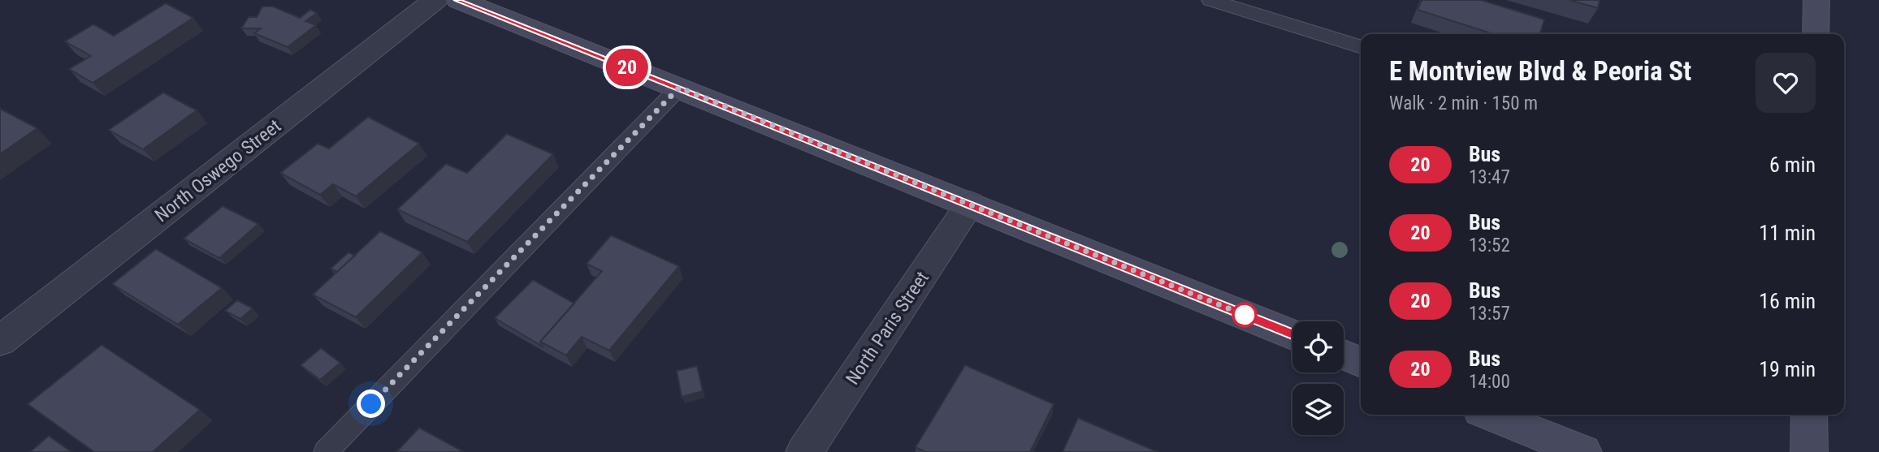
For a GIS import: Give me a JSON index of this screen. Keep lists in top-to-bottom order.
{
  "streets": {
    "street": ["North Oswego Street", "North Paris Street"]
  },
  "lines": ["bus line 20"],
  "page": {
    "on_map": "20",
    "heading": ["E Montview Blvd & Peoria St", "Walk · 2 min · 150 m"],
    "list": [
      {
        "mark": "20",
        "name": "Bus",
        "note": "13:47",
        "value": "6 min"
      },
      {
        "mark": "20",
        "name": "Bus",
        "note": "13:52",
        "value": "11 min"
      },
      {
        "mark": "20",
        "name": "Bus",
        "note": "13:57",
        "value": "16 min"
      },
      {
        "mark": "20",
        "name": "Bus",
        "note": "14:00",
        "value": "19 min"
      }
    ]
  }
}
